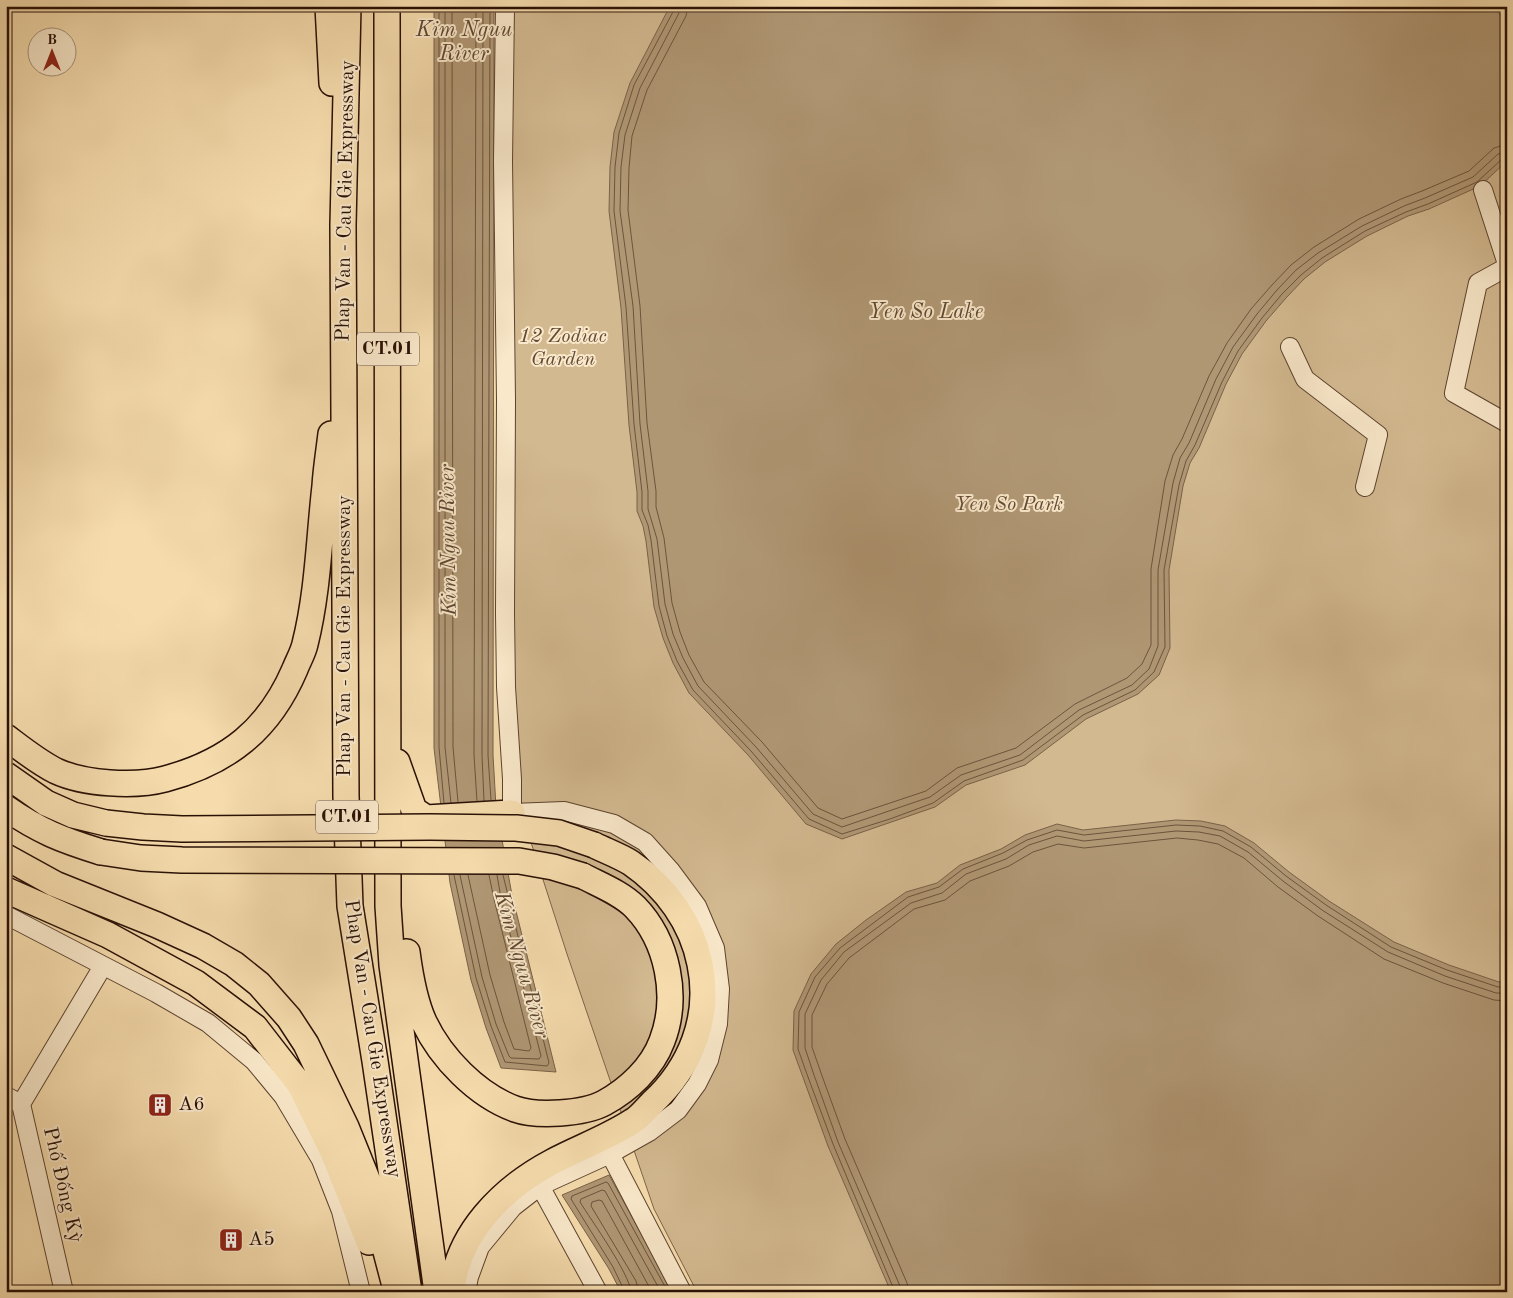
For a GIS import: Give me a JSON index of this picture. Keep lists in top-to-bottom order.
{
  "streets": {
    "highway": ["Phap Van - Cau Gie Expressway", "CT.01"],
    "street": ["Phố Đống Kỳ"]
  },
  "water": ["Kim Nguu River", "Yen So Lake"],
  "parks": ["12 Zodiac Garden", "Yen So Park"],
  "places": {
    "building": ["A6", "A5"]
  },
  "north": "top"
}
